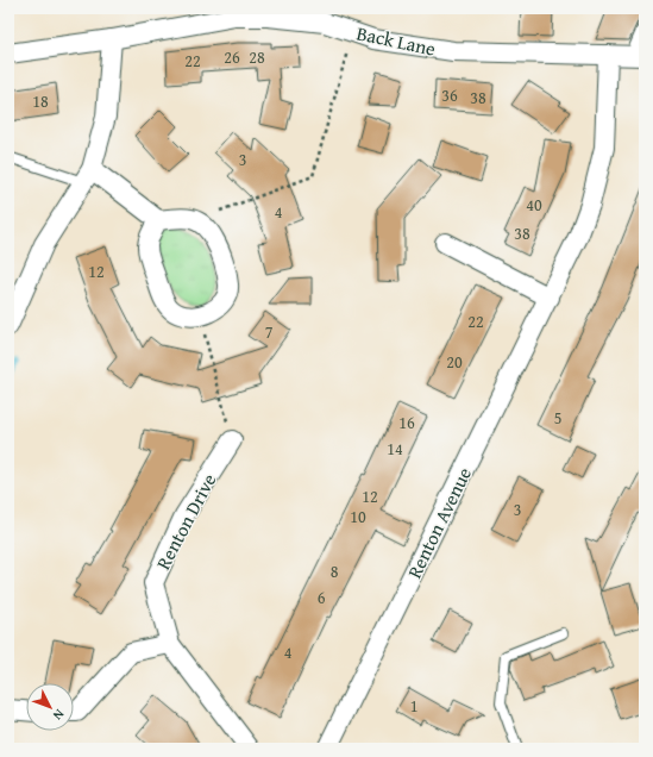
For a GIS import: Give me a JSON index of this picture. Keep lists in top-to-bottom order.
{
  "streets": {
    "street": ["Back Lane", "Renton Drive", "Renton Avenue"]
  },
  "crossings": [
    ["Back Lane", "Renton Avenue"]
  ],
  "house_numbers": [
    "26",
    "28",
    "22",
    "36",
    "38",
    "18",
    "3",
    "40",
    "4",
    "38",
    "12",
    "22",
    "7",
    "20",
    "5",
    "16",
    "14",
    "12",
    "3",
    "10",
    "8",
    "6",
    "4",
    "1"
  ],
  "north": "bottom right"
}
